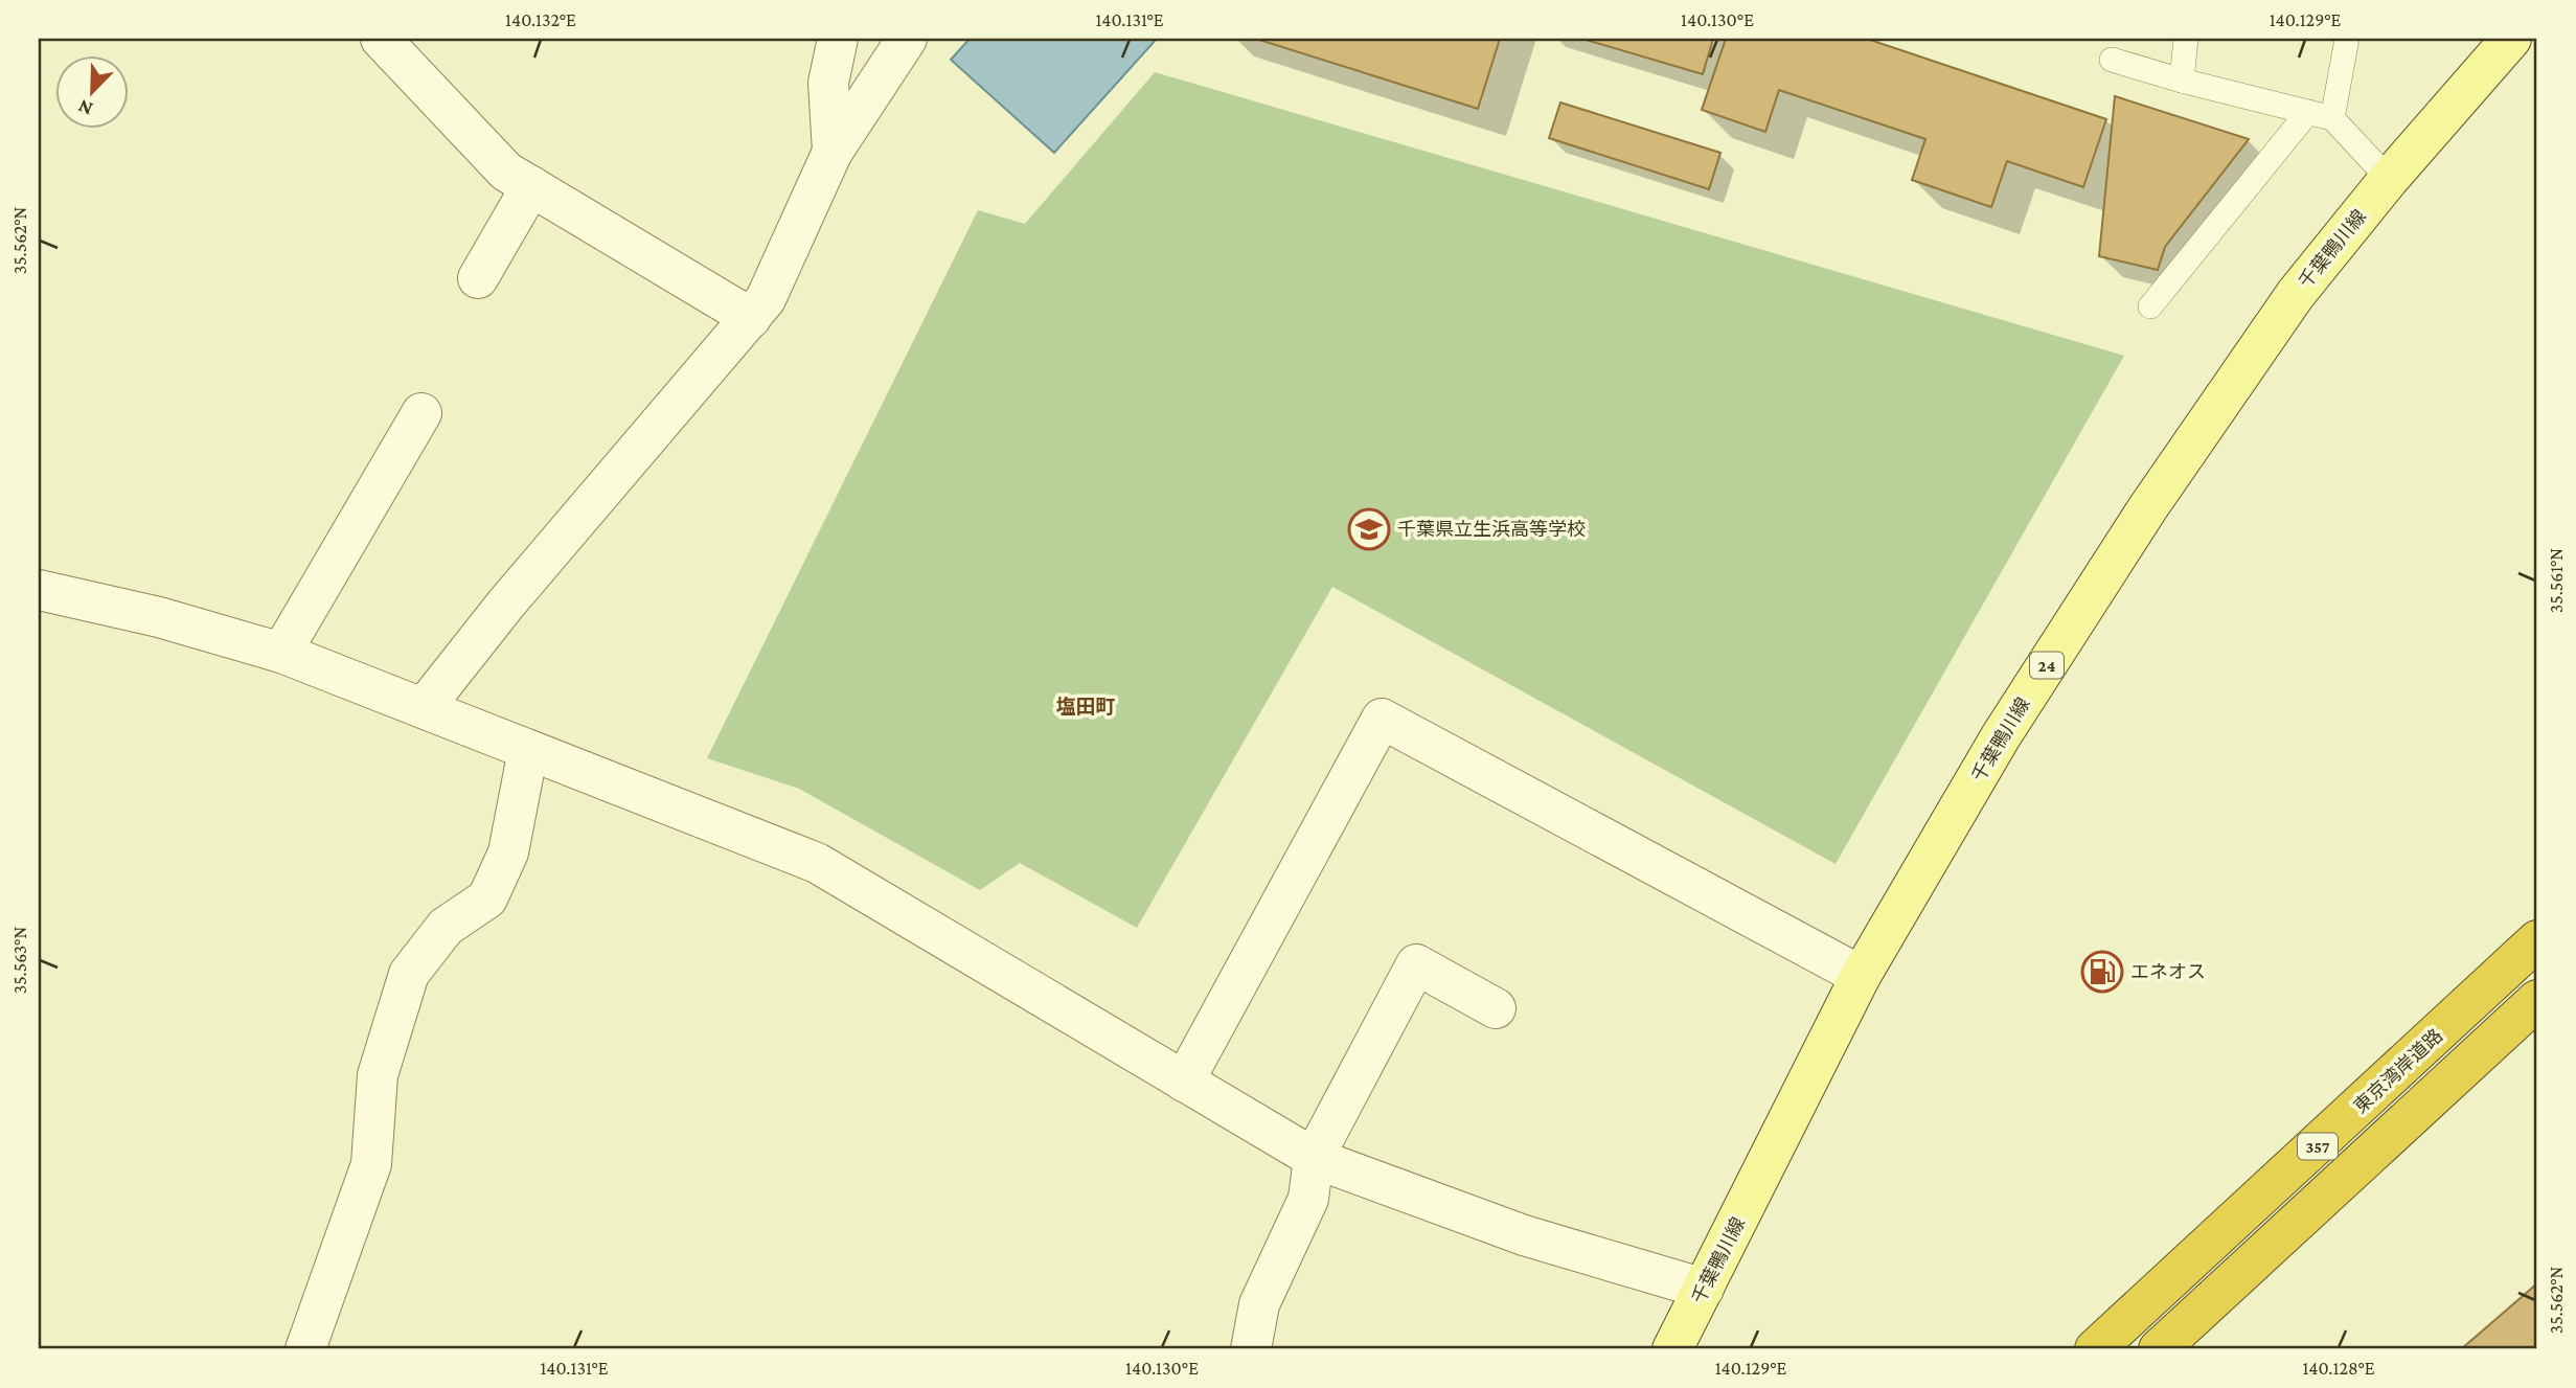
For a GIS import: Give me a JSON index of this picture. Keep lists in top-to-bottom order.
{
  "streets": {
    "highway": ["東京湾岸道路", "357"],
    "main road": ["千葉鴨川線", "24"]
  },
  "districts": ["塩田町"],
  "places": {
    "school or university": ["千葉県立生浜高等学校"],
    "fuel station": ["エネオス"]
  },
  "north": "bottom left",
  "coordinates": [
    "140.132°E",
    "140.131°E",
    "140.130°E",
    "140.129°E",
    "35.562°N",
    "35.561°N",
    "35.563°N",
    "140.128°E"
  ]
}
